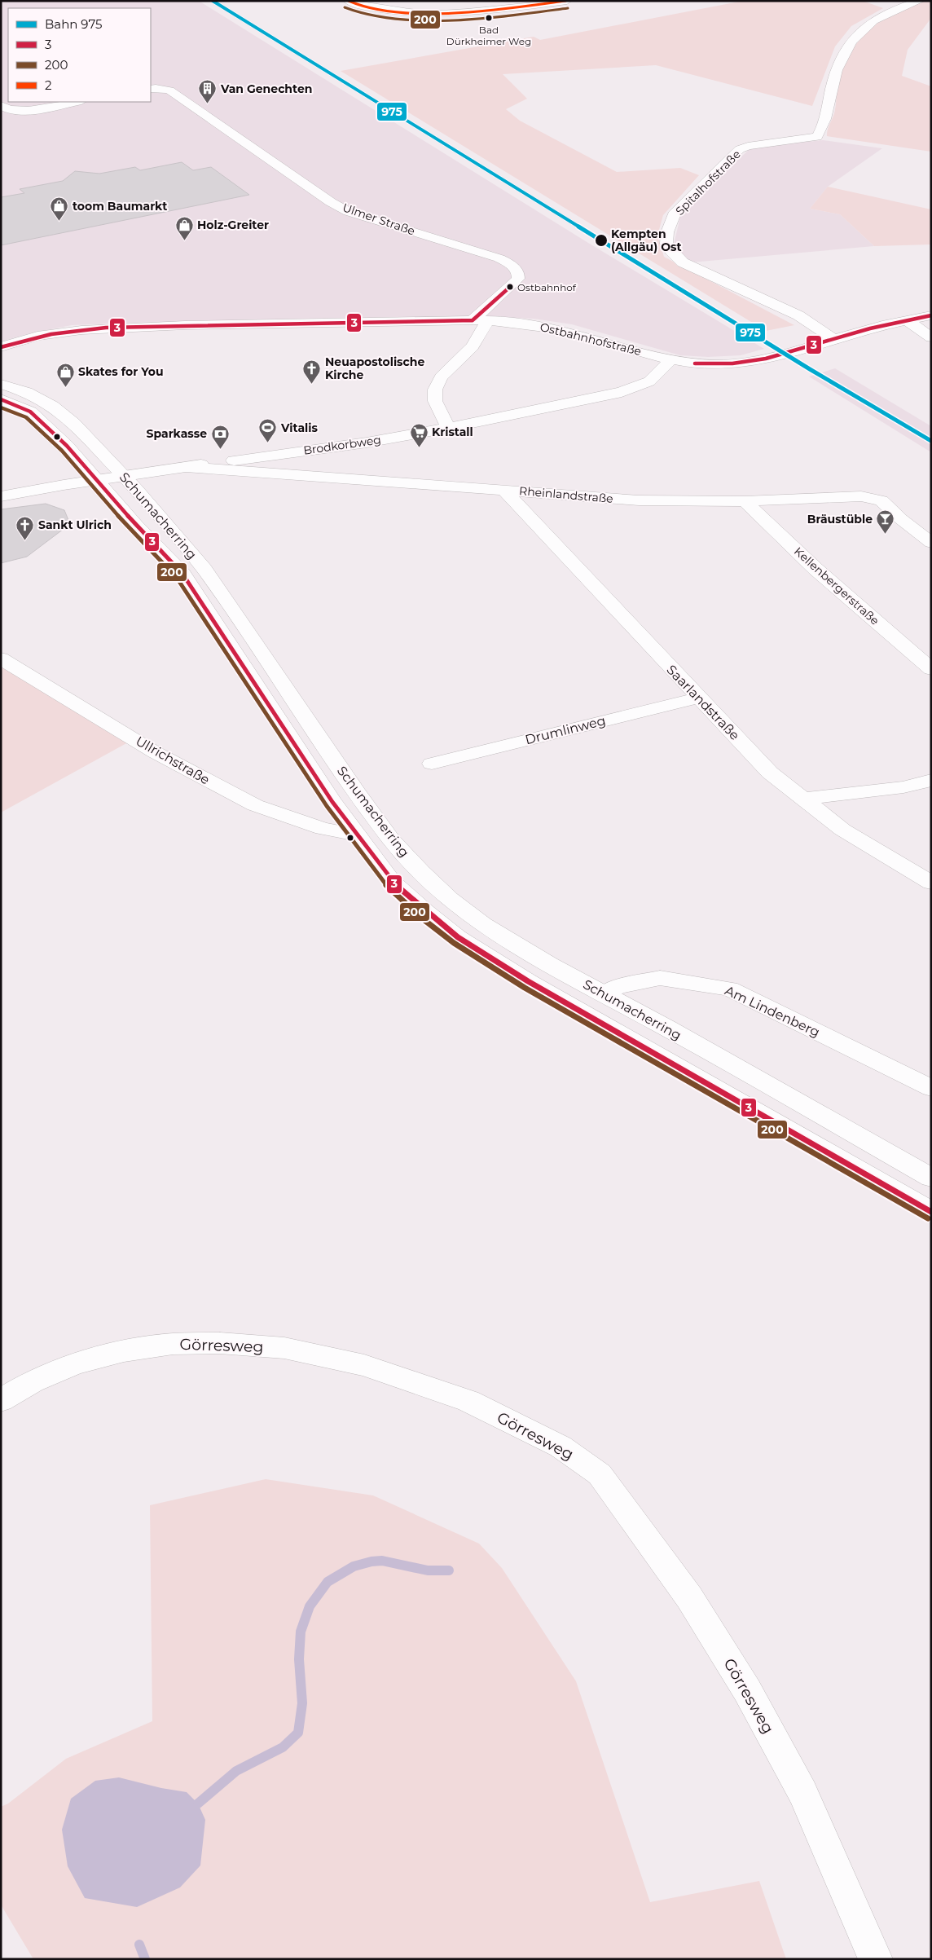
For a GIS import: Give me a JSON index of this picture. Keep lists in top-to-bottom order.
{
  "streets": {
    "street": [
      "Spitalhofstraße",
      "Ulmer Straße",
      "Ostbahnhofstraße",
      "Brodkorbweg",
      "Rheinlandstraße",
      "Schumacherring",
      "Kellenbergerstraße",
      "Saarlandstraße",
      "Drumlinweg",
      "Ullrichstraße",
      "Am Lindenberg",
      "Görresweg"
    ]
  },
  "crossings": [
    ["Spitalhofstraße", "Ostbahnhofstraße"],
    ["Ulmer Straße", "Ostbahnhofstraße"],
    ["Ostbahnhofstraße", "Brodkorbweg"],
    ["Brodkorbweg", "Rheinlandstraße"],
    ["Brodkorbweg", "Schumacherring"],
    ["Rheinlandstraße", "Kellenbergerstraße"],
    ["Rheinlandstraße", "Saarlandstraße"],
    ["Schumacherring", "Ullrichstraße"],
    ["Schumacherring", "Am Lindenberg"],
    ["Saarlandstraße", "Drumlinweg"]
  ],
  "places": {
    "other": ["Bad Dürkheimer Weg", "Kempten (Allgäu) Ost", "Ostbahnhof"],
    "building": ["Van Genechten"],
    "shop": ["toom Baumarkt", "Holz-Greiter", "Skates for You"],
    "church": ["Neuapostolische Kirche", "Sankt Ulrich"],
    "sports": ["Vitalis"],
    "supermarket": ["Kristall"],
    "bank": ["Sparkasse"],
    "bar": ["Bräustüble"]
  },
  "lines": [
    "rail line 975",
    "transit line 2",
    "transit line 200",
    "transit line 3"
  ],
  "legend": [
    "Bahn 975",
    "3",
    "200",
    "2"
  ]
}
